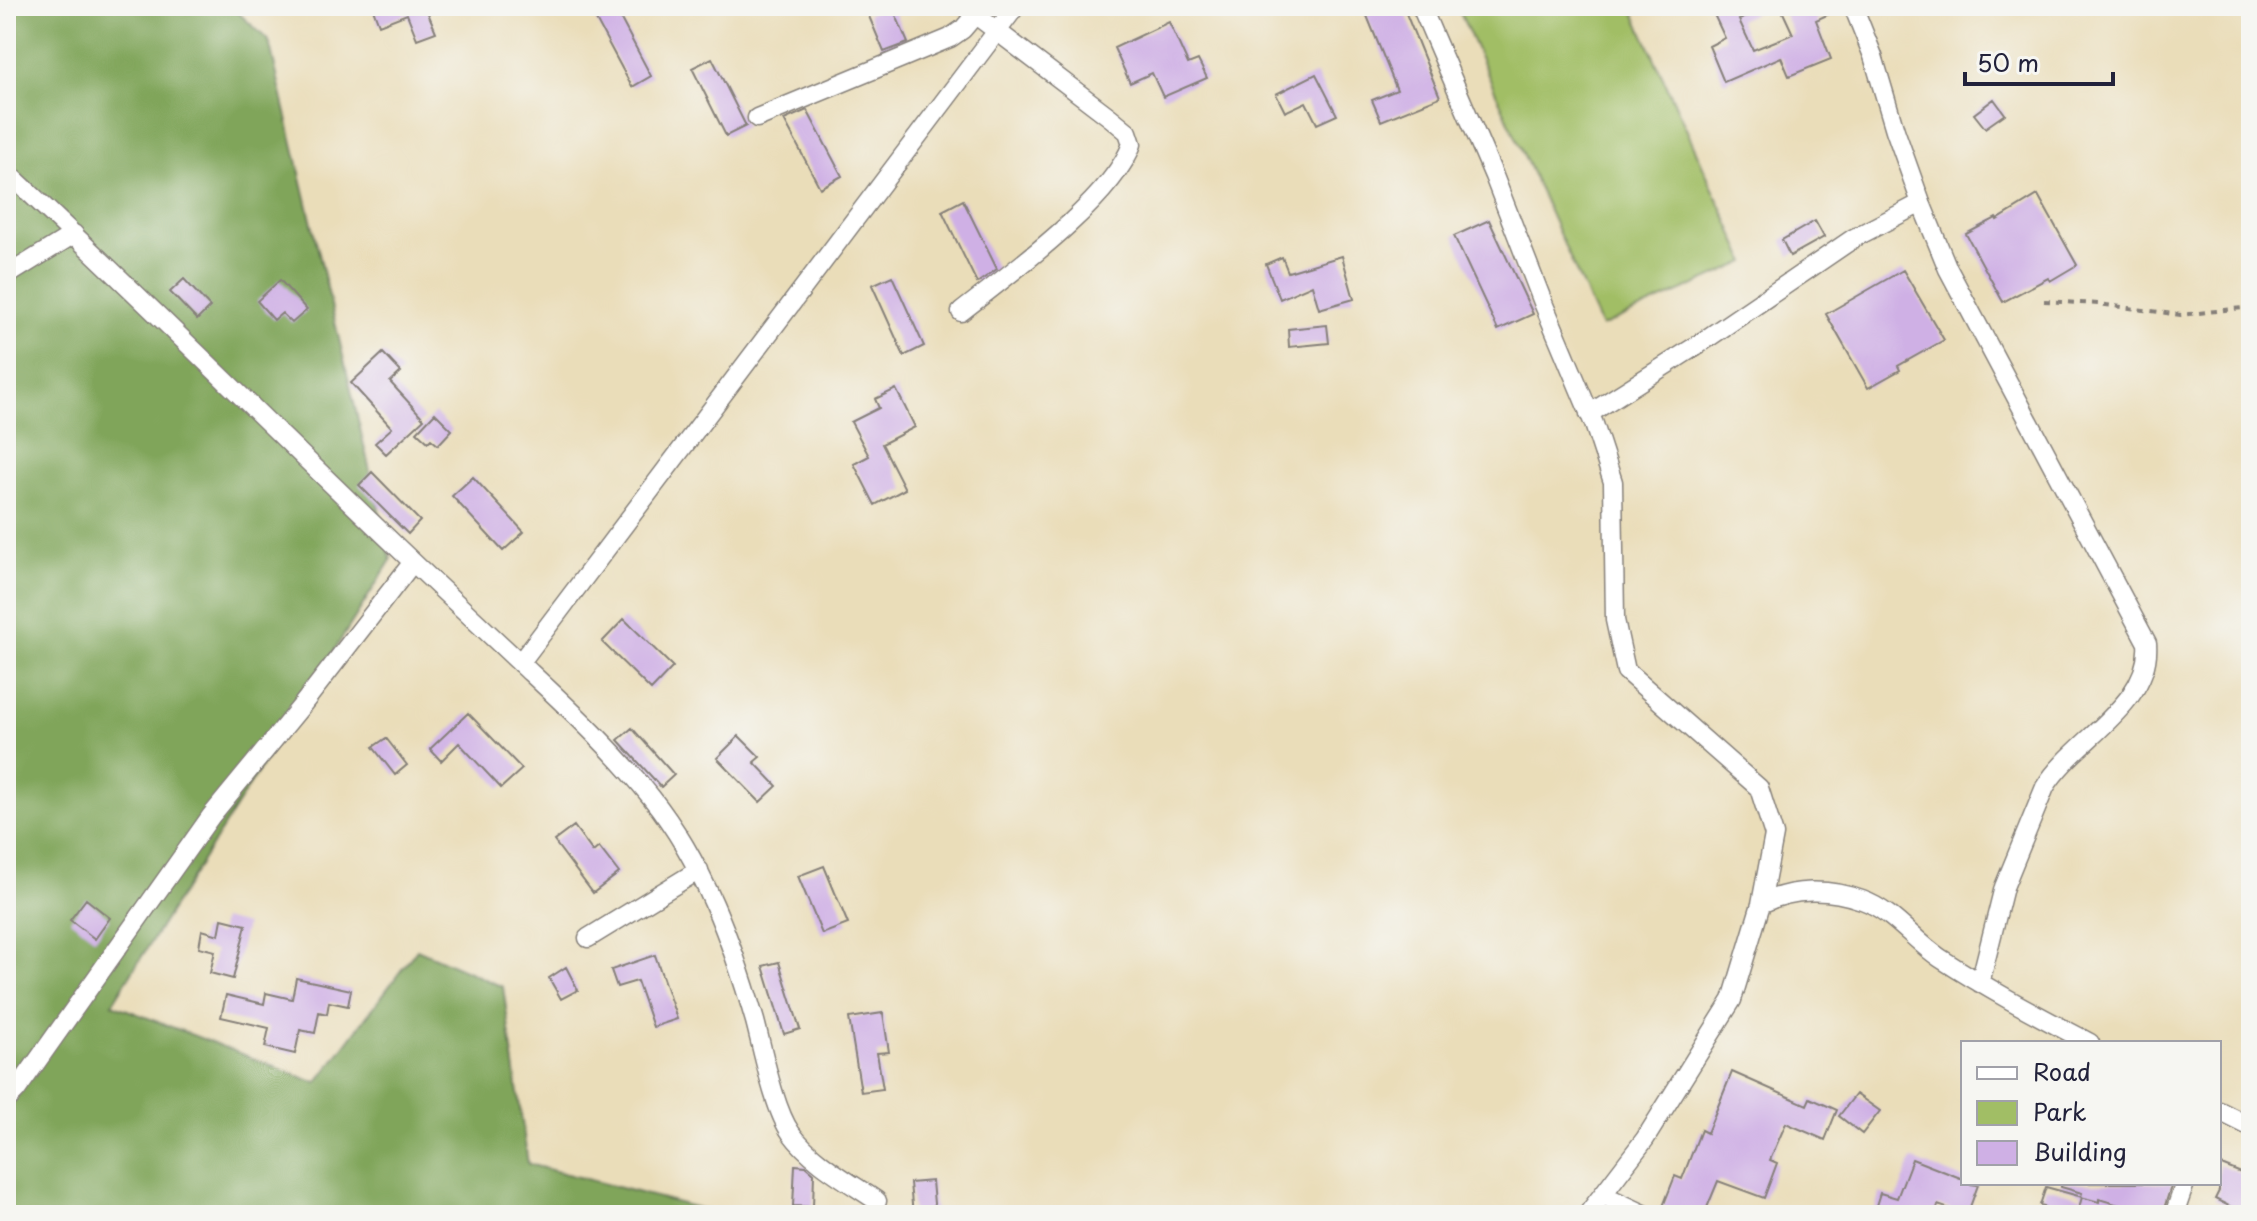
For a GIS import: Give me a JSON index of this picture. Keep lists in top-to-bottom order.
{
  "legend": ["Road", "Park", "Building"],
  "scale_bar": "50 m"
}
